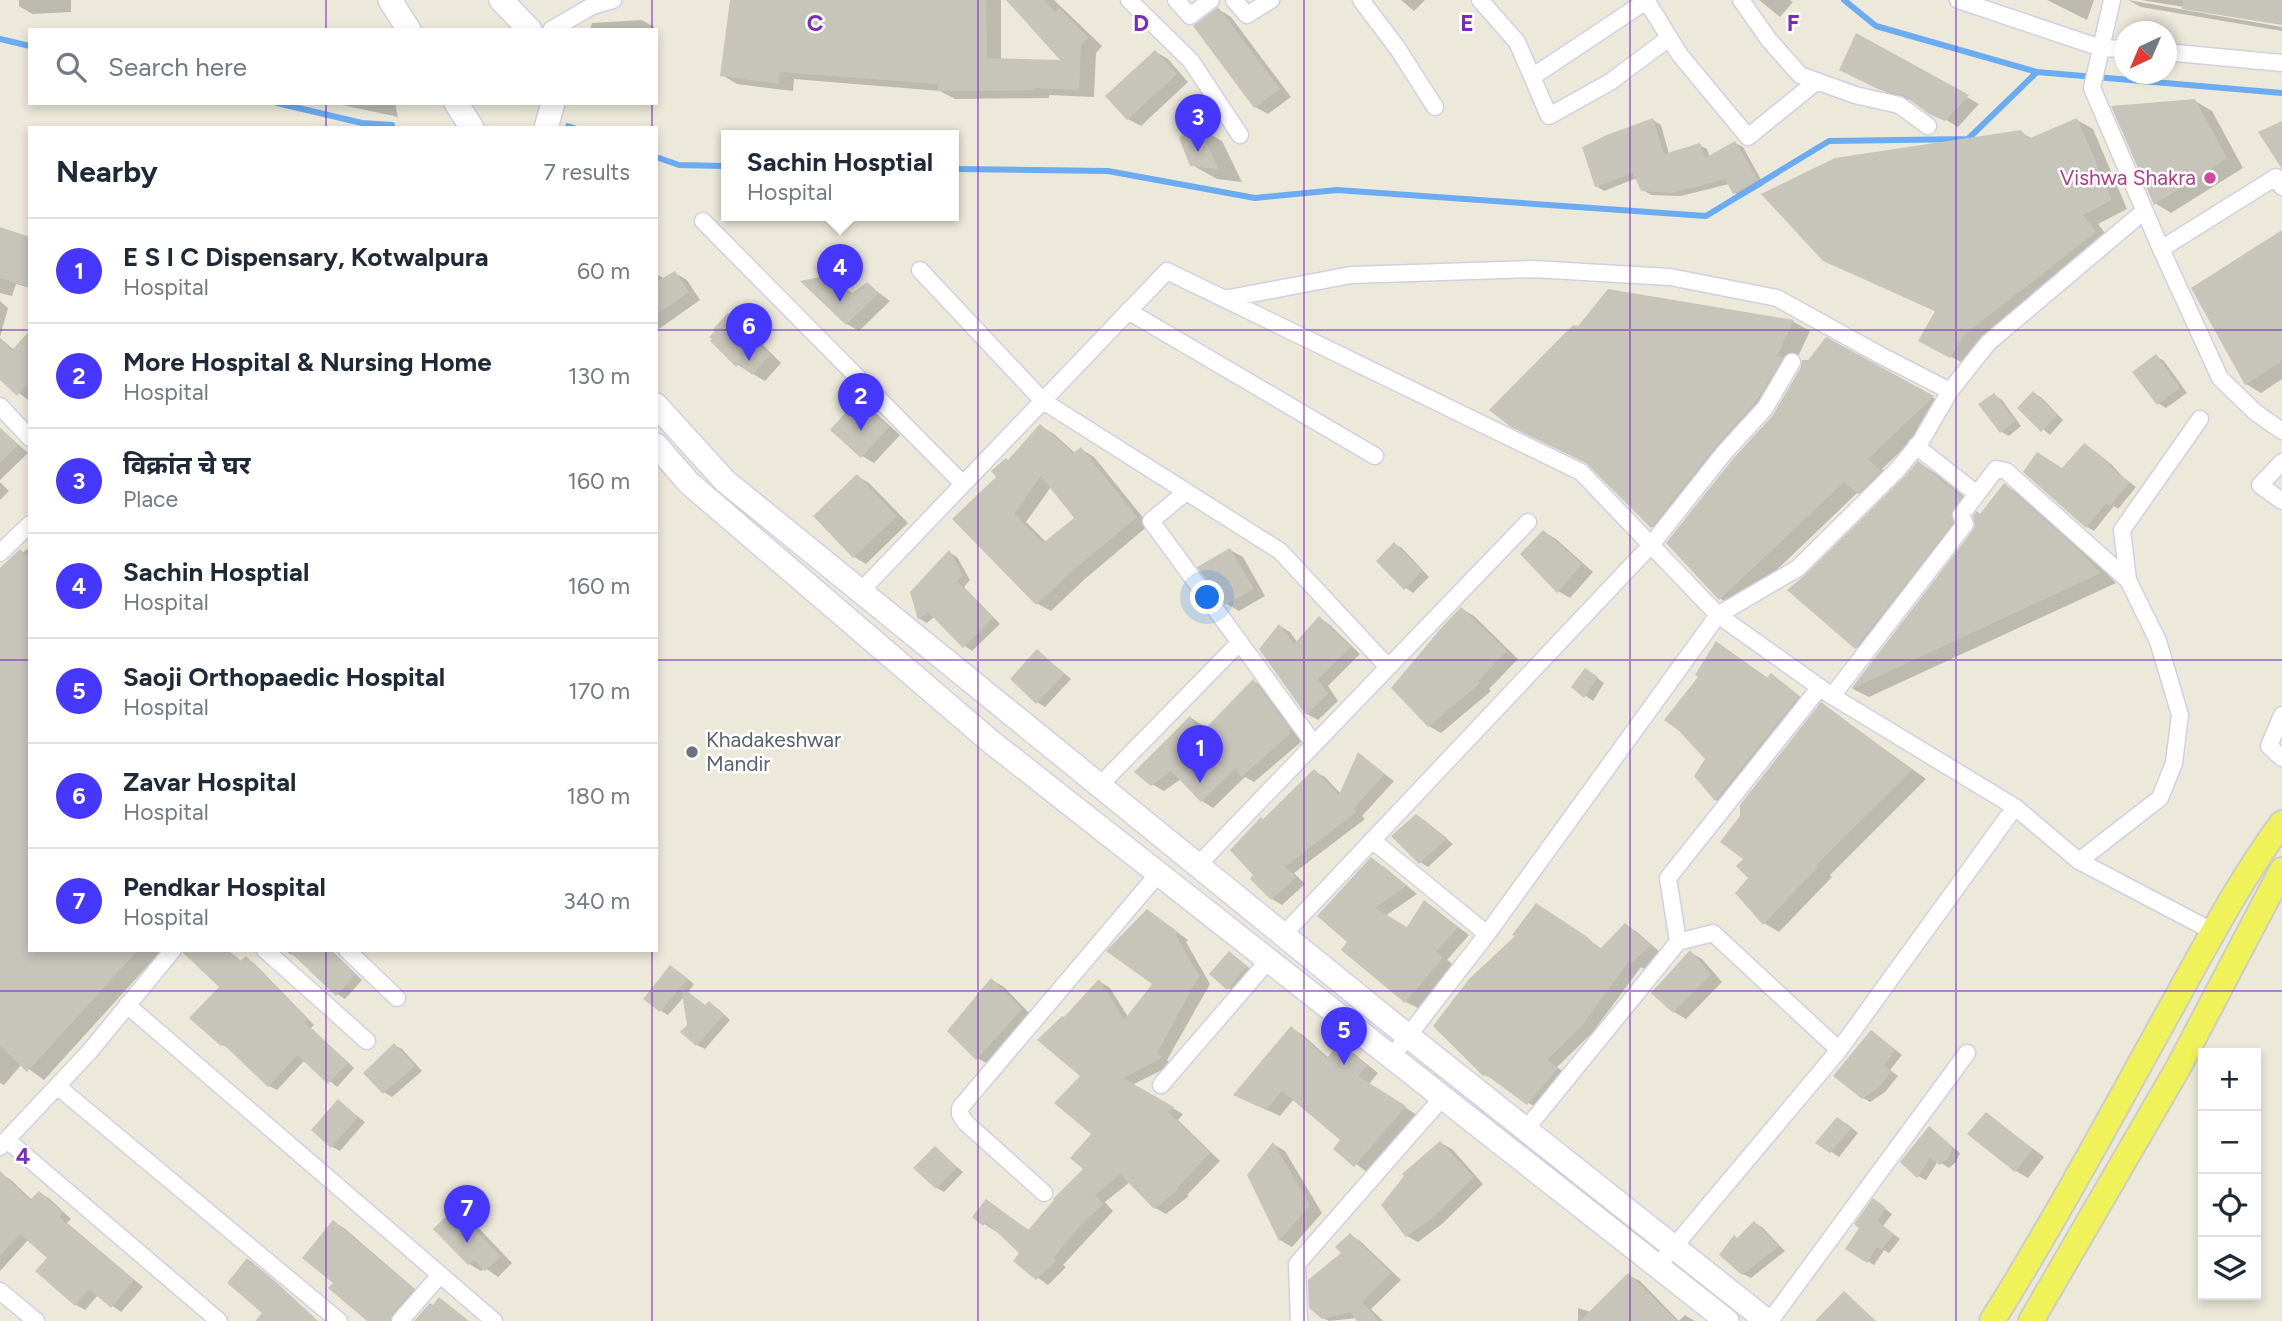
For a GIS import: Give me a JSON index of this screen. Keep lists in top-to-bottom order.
{
  "places": ["Vishwa Shakra", "Khadakeshwar Mandir"],
  "north": "bottom left",
  "page": {
    "search": "Search here",
    "pins": [
      "3",
      "4",
      "6",
      "2",
      "1",
      "5",
      "7"
    ],
    "heading": ["Nearby", "7 results"],
    "popup": ["Sachin Hosptial", "Hospital"],
    "list": [
      {
        "mark": "1",
        "name": "E S I C Dispensary, Kotwalpura",
        "note": "Hospital",
        "value": "60 m"
      },
      {
        "mark": "2",
        "name": "More Hospital & Nursing Home",
        "note": "Hospital",
        "value": "130 m"
      },
      {
        "mark": "3",
        "name": "विक्रांत चे घर",
        "note": "Place",
        "value": "160 m"
      },
      {
        "mark": "4",
        "name": "Sachin Hosptial",
        "note": "Hospital",
        "value": "160 m"
      },
      {
        "mark": "5",
        "name": "Saoji Orthopaedic Hospital",
        "note": "Hospital",
        "value": "170 m"
      },
      {
        "mark": "6",
        "name": "Zavar Hospital",
        "note": "Hospital",
        "value": "180 m"
      },
      {
        "mark": "7",
        "name": "Pendkar Hospital",
        "note": "Hospital",
        "value": "340 m"
      }
    ],
    "map_buttons": ["+", "−"]
  },
  "grid": {
    "columns": [
      "C",
      "D",
      "E",
      "F"
    ],
    "rows": ["4"]
  }
}
